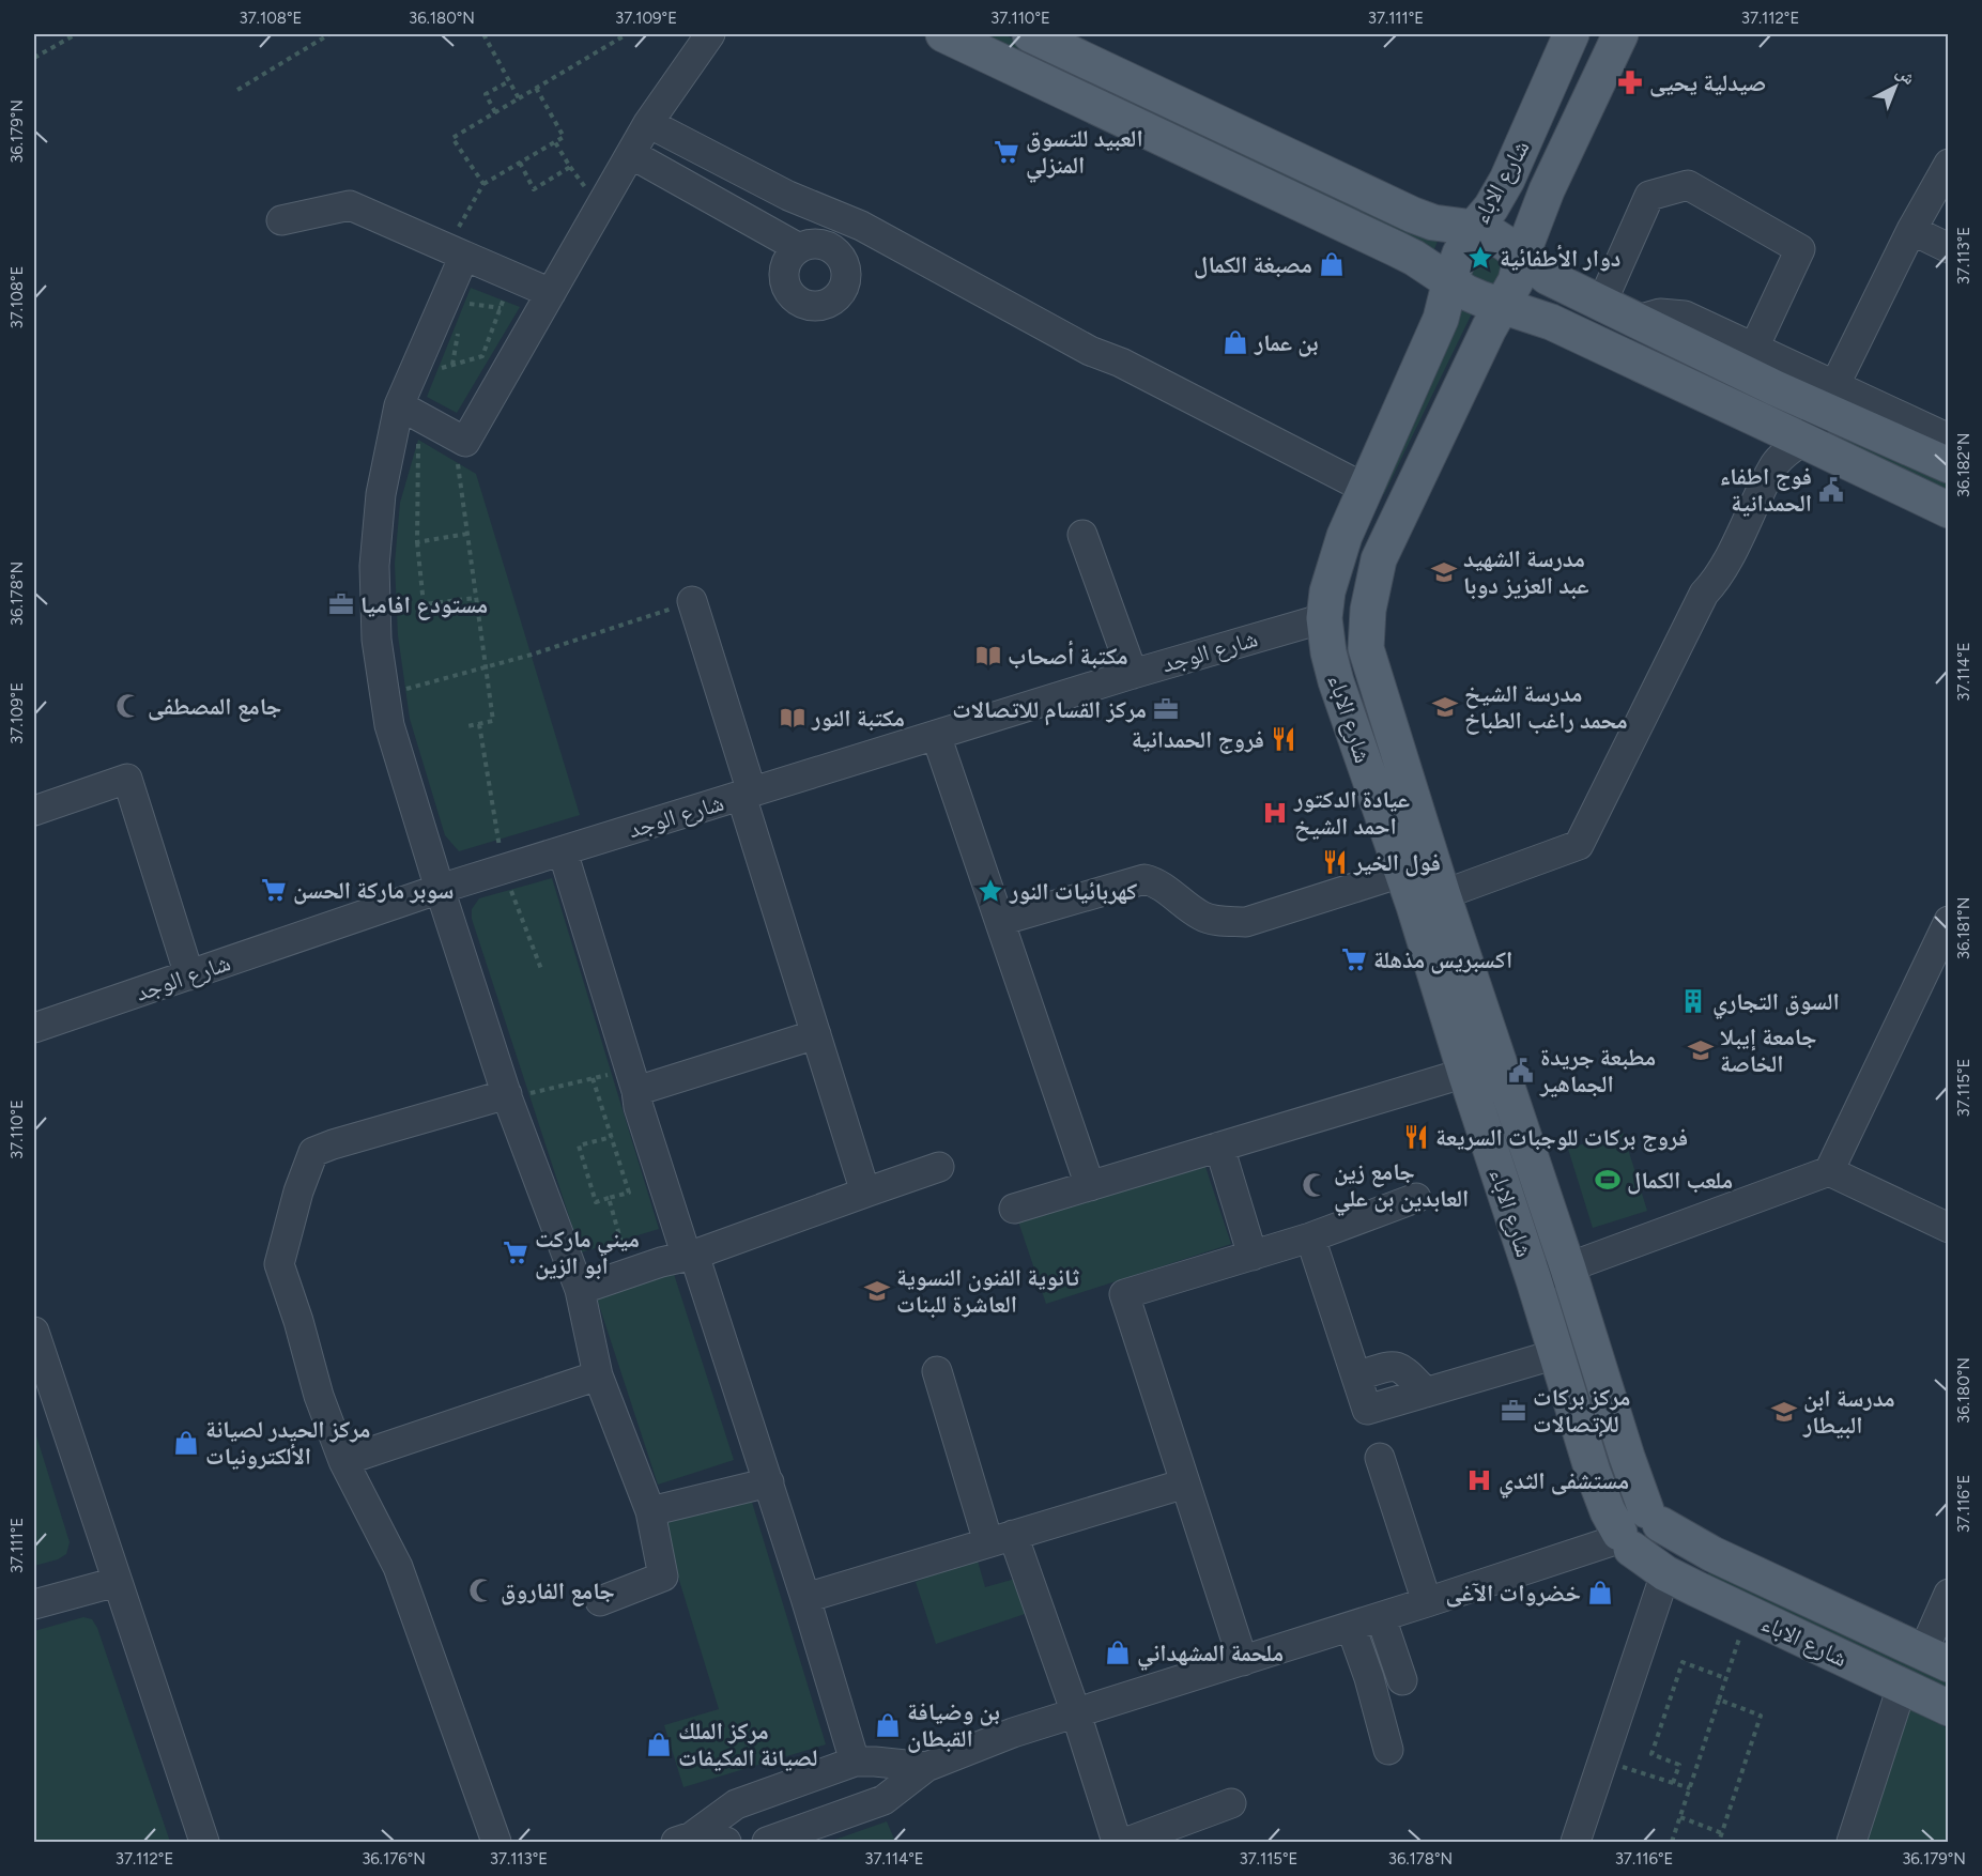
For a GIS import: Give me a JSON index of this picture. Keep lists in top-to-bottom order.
{
  "streets": {
    "main road": ["شارع الاباء"],
    "street": ["شارع الوجد"]
  },
  "crossings": [
    ["شارع الاباء", "شارع الوجد"]
  ],
  "places": {
    "pharmacy": ["صيدلية يحيى"],
    "supermarket": [
      "العبيد للتسوق المنزلي",
      "سوبر ماركة الحسن",
      "اكسبريس مذهلة",
      "ميني ماركت ابو الزين"
    ],
    "place": ["دوار الأطفائية", "كهربائيات النور"],
    "shop": [
      "مصبغة الكمال",
      "بن عمار",
      "مركز الحيدر لصيانة الألكترونيات",
      "خضروات الآغى",
      "ملحمة المشهداني",
      "بن وضيافة القبطان",
      "مركز الملك لصيانة المكيفات"
    ],
    "public building": ["فوج اطفاء الحمدانية", "مطبعة جريدة الجماهير"],
    "school or university": [
      "مدرسة الشهيد عبد العزيز دوبا",
      "مدرسة الشيخ محمد راغب الطباخ",
      "جامعة إيبلا الخاصة",
      "ثانوية الفنون النسوية العاشرة للبنات",
      "مدرسة ابن البيطار"
    ],
    "office": ["مستودع افاميا", "مركز القسام للاتصالات", "مركز بركات للإتصالات"],
    "library": ["مكتبة أصحاب", "مكتبة النور"],
    "mosque": ["جامع المصطفى", "جامع زين العابدين بن علي", "جامع الفاروق"],
    "restaurant": ["فروج الحمدانية", "فول الخير", "فروج بركات للوجبات السريعة"],
    "hospital": ["عيادة الدكتور احمد الشيخ", "مستشفى الثدي"],
    "building": ["السوق التجاري"],
    "sports": ["ملعب الكمال"]
  },
  "north": "top right",
  "coordinates": [
    "37.108°E",
    "36.180°N",
    "37.109°E",
    "37.110°E",
    "37.111°E",
    "37.112°E",
    "36.179°N",
    "37.113°E",
    "36.182°N",
    "36.178°N",
    "37.114°E",
    "36.181°N",
    "37.115°E",
    "37.116°E",
    "36.176°N"
  ]
}
